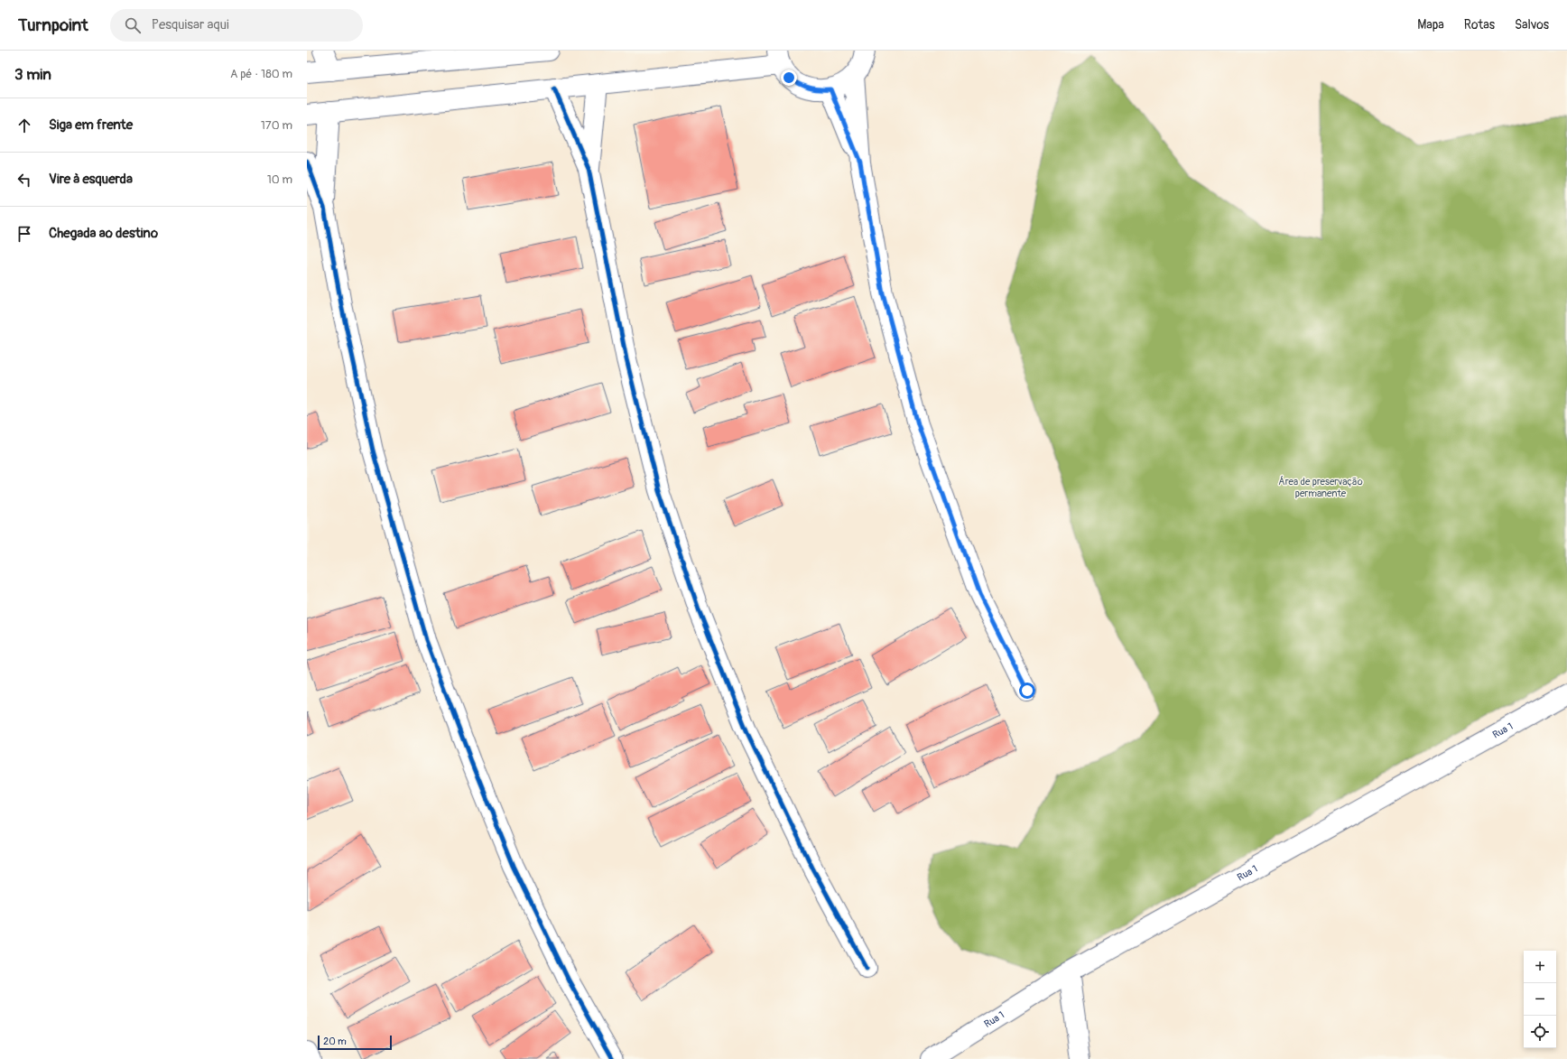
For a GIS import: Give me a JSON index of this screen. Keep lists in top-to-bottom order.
{
  "streets": {
    "street": ["Rua 1"]
  },
  "parks": ["Área de preservação permanente"],
  "scale_bar": "20 m",
  "page": {
    "header": "Turnpoint",
    "search": "Pesquisar aqui",
    "nav": ["Mapa", "Rotas", "Salvos"],
    "heading": ["3 min", "A pé · 180 m"],
    "list": [
      ["Siga em frente", "170 m"],
      ["Vire à esquerda", "10 m"],
      "Chegada ao destino"
    ],
    "map_buttons": ["+", "−"],
    "scale": "20 m"
  }
}
